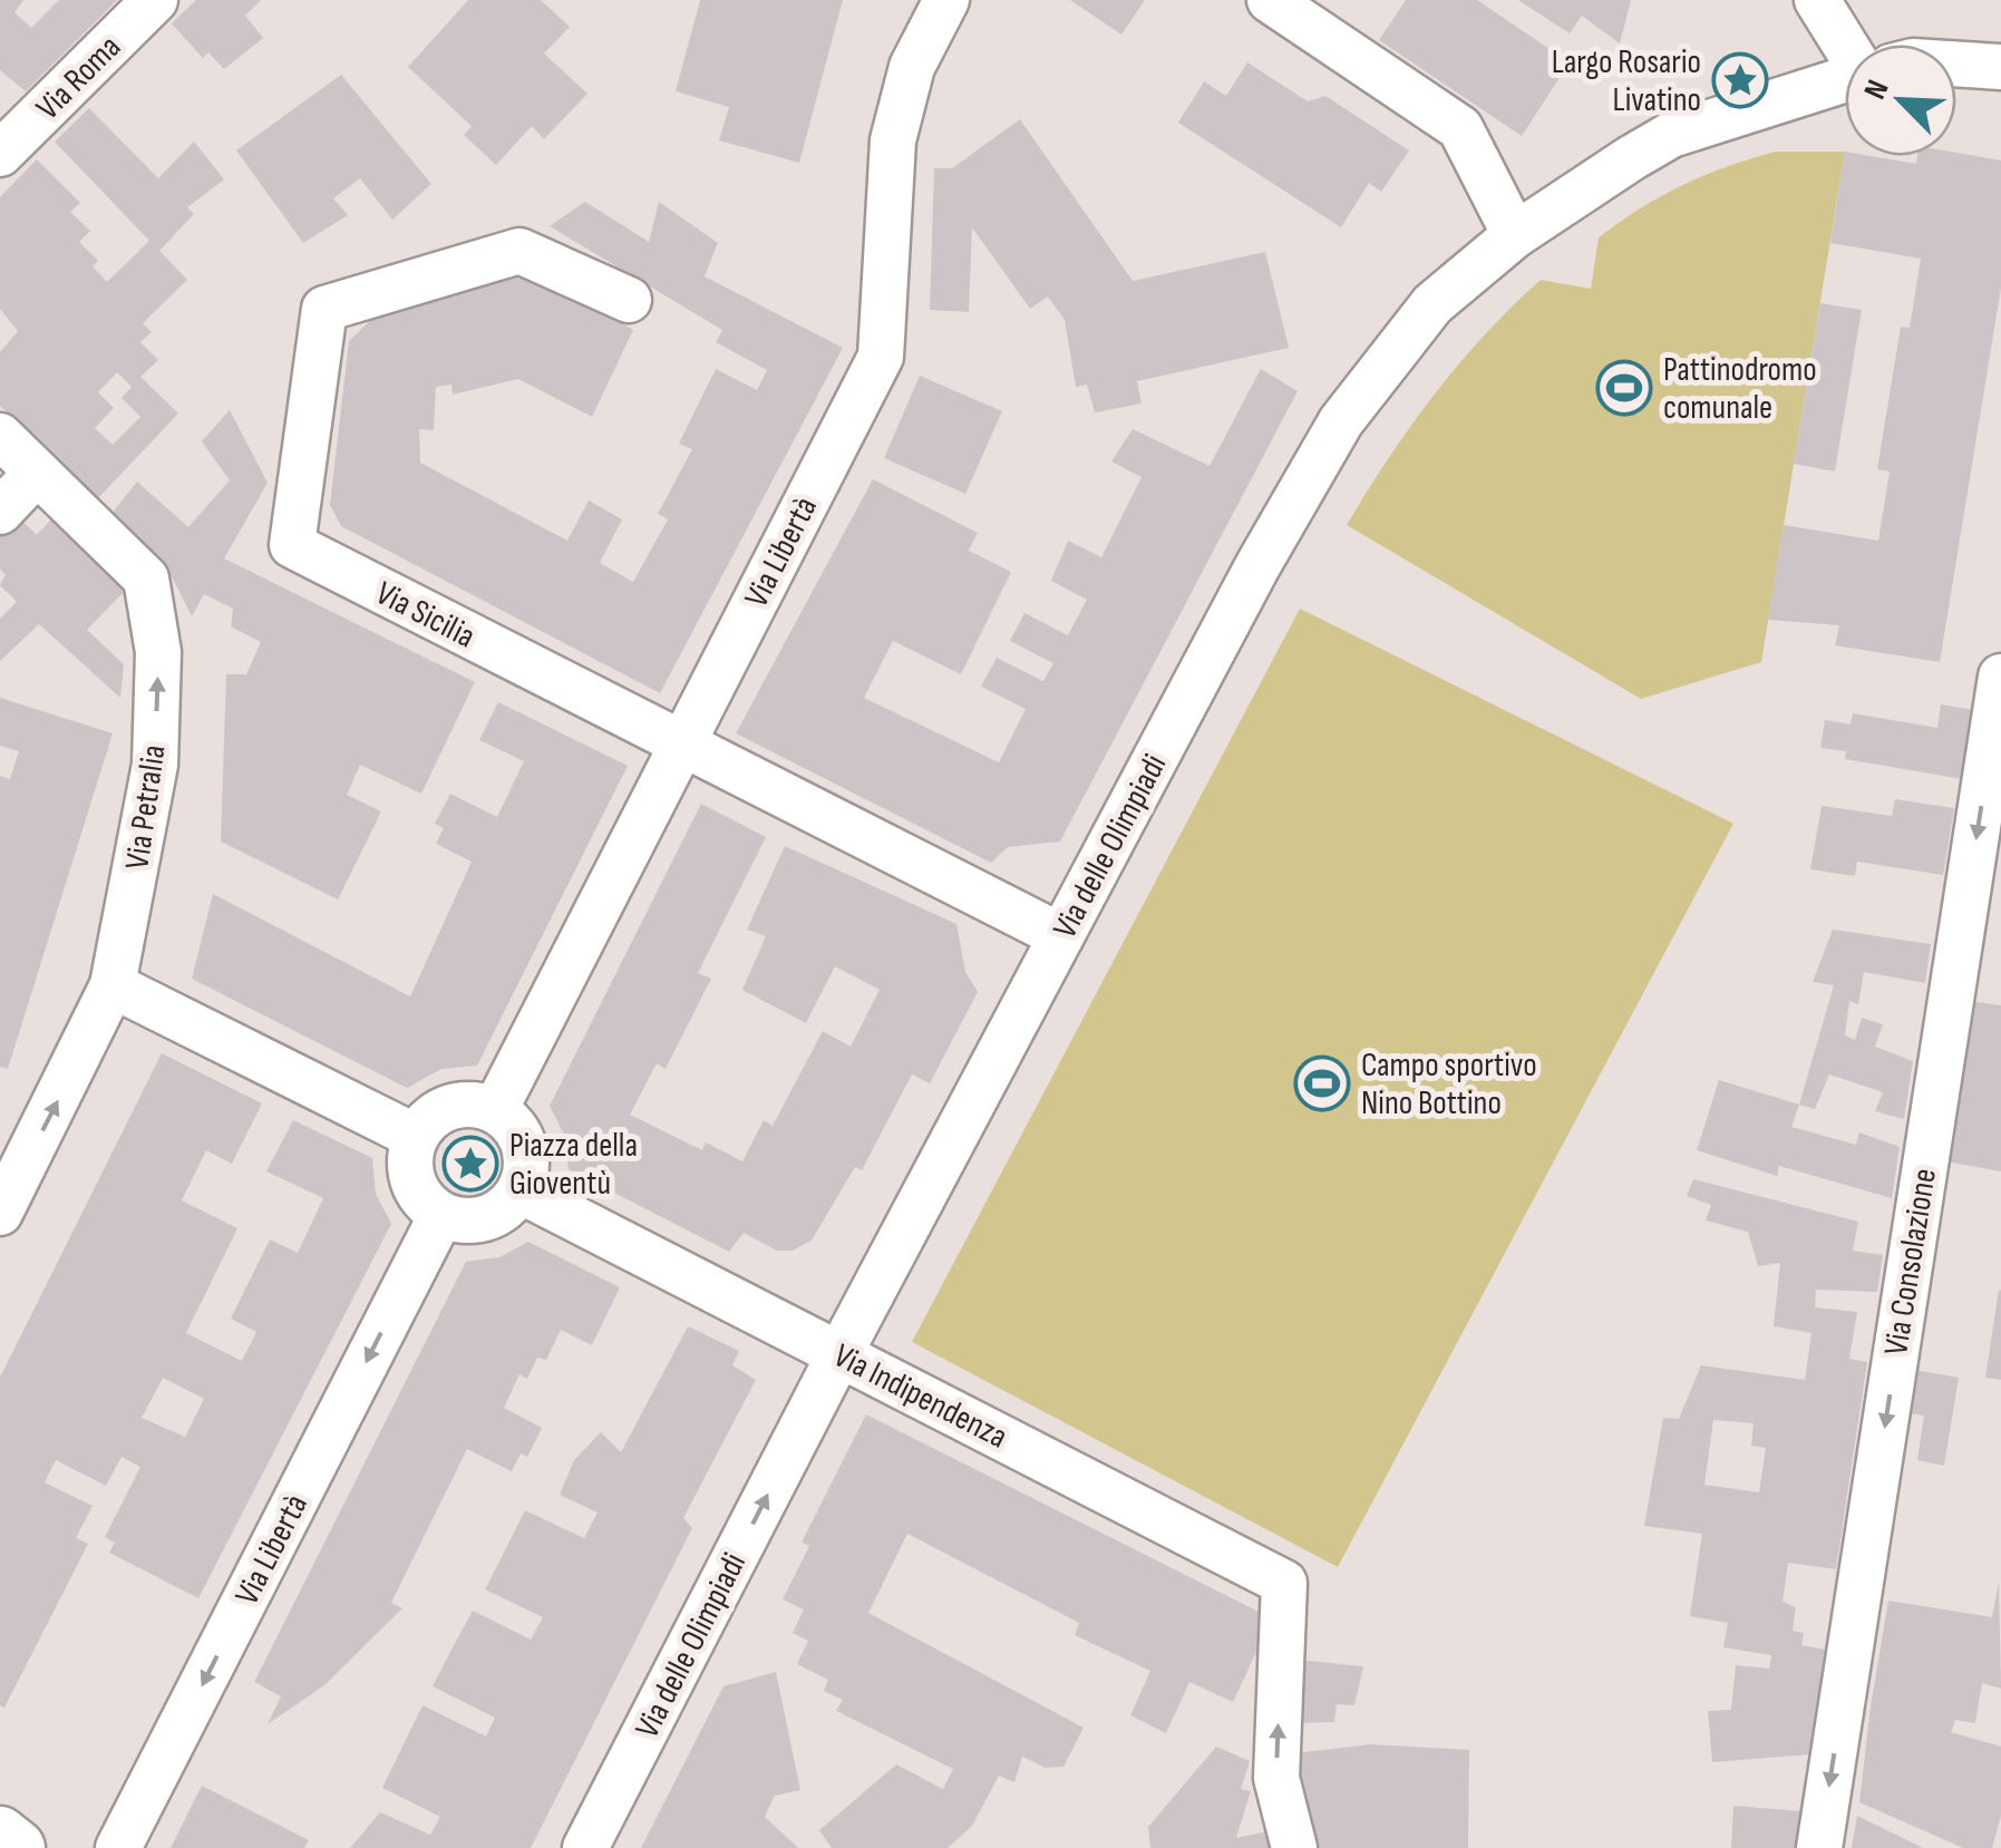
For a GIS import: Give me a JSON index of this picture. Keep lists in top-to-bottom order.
{
  "streets": {
    "street": [
      "Via Roma",
      "Via Libertà",
      "Via Sicilia",
      "Via Petralia",
      "Via delle Olimpiadi",
      "Via Consolazione",
      "Via Indipendenza"
    ]
  },
  "crossings": [
    ["Via Libertà", "Via Sicilia"],
    ["Via Sicilia", "Via delle Olimpiadi"],
    ["Via delle Olimpiadi", "Via Indipendenza"]
  ],
  "one_way": [
    "Via Libertà",
    "Via Petralia",
    "Via Consolazione",
    "Via Indipendenza"
  ],
  "places": {
    "place": ["Largo Rosario Livatino", "Piazza della Gioventù"],
    "sports": ["Pattinodromo comunale", "Campo sportivo Nino Bottino"]
  },
  "north": "top left"
}
